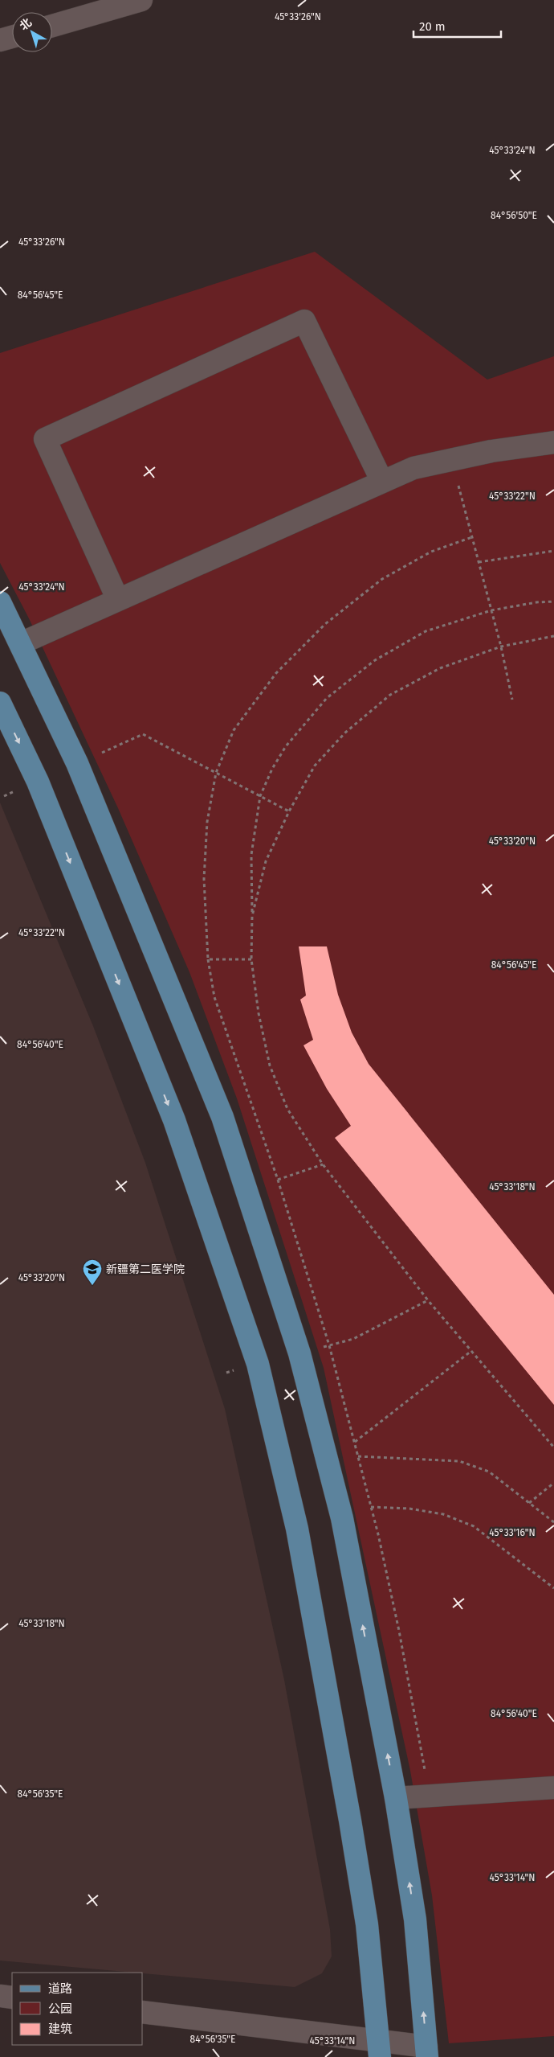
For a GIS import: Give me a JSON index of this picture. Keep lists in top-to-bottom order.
{
  "places": {
    "school or university": ["新疆第二医学院"]
  },
  "legend": ["道路", "公园", "建筑"],
  "scale_bar": "20 m",
  "north": "top left",
  "coordinates": [
    "45°33'26\"N",
    "45°33'24\"N",
    "84°56'50\"E",
    "84°56'45\"E",
    "45°33'22\"N",
    "45°33'20\"N",
    "84°56'40\"E",
    "45°33'18\"N",
    "45°33'16\"N",
    "84°56'35\"E",
    "45°33'14\"N"
  ]
}
